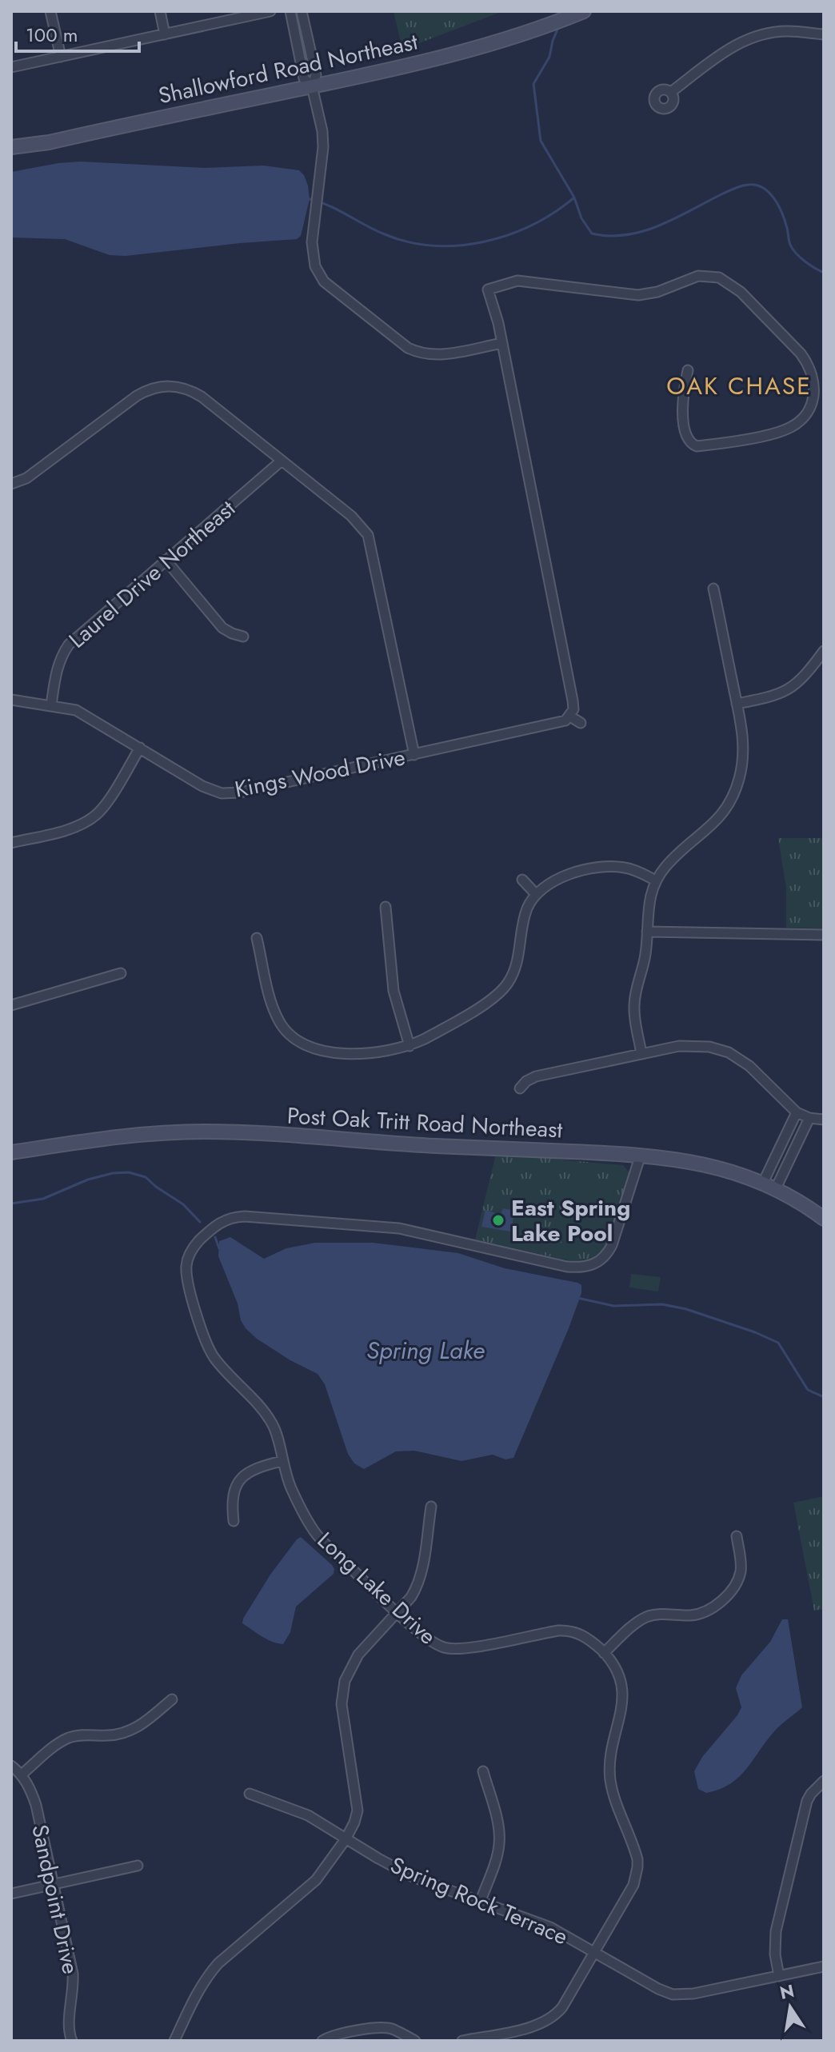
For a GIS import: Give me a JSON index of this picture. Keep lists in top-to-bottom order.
{
  "streets": {
    "street": [
      "Shallowford Road Northeast",
      "Laurel Drive Northeast",
      "Kings Wood Drive",
      "Post Oak Tritt Road Northeast",
      "Long Lake Drive",
      "Sandpoint Drive",
      "Spring Rock Terrace"
    ]
  },
  "crossings": [
    ["Laurel Drive Northeast", "Kings Wood Drive"],
    ["Post Oak Tritt Road Northeast", "Long Lake Drive"],
    ["Long Lake Drive", "Spring Rock Terrace"]
  ],
  "districts": ["OAK CHASE"],
  "water": ["Spring Lake"],
  "places": ["East Spring Lake Pool"],
  "scale_bar": "100 m",
  "north": "top"
}
